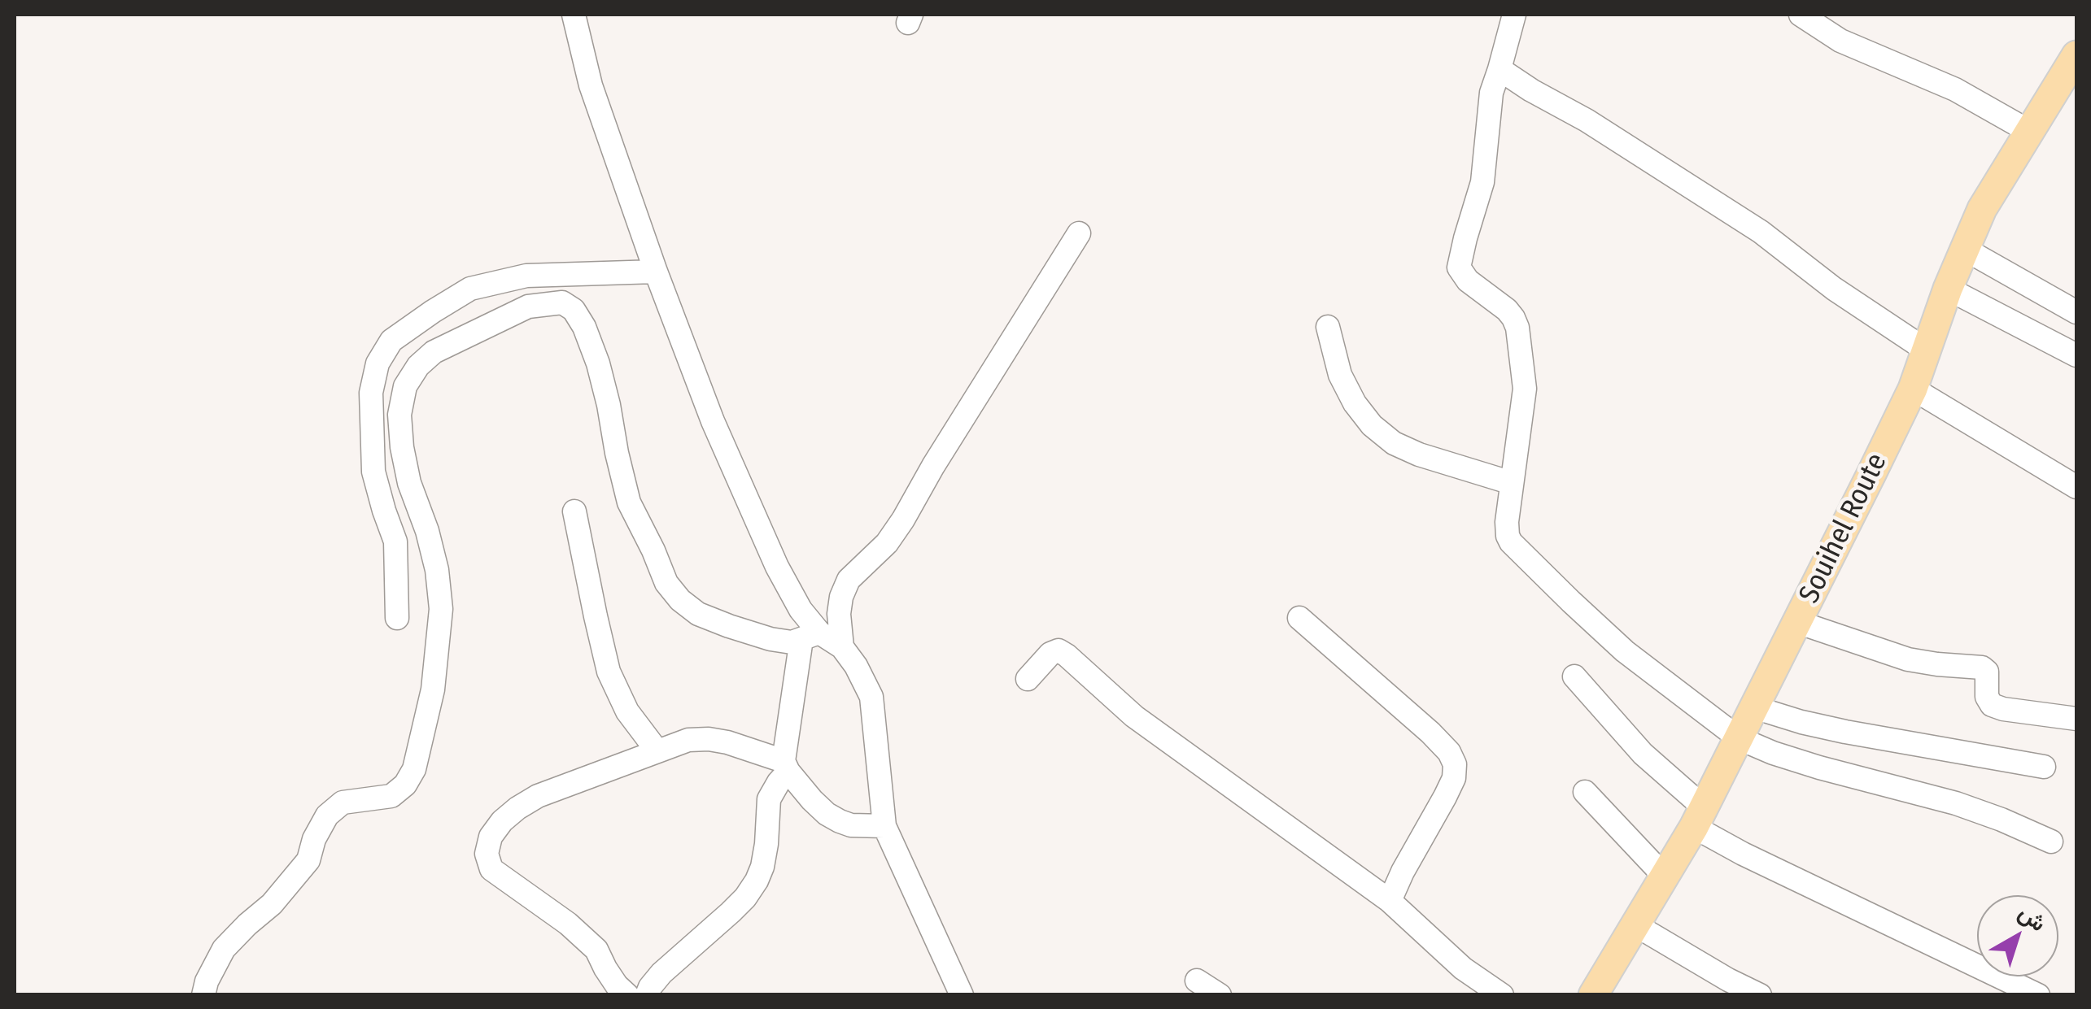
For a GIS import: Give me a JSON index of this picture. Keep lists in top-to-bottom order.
{
  "streets": {
    "main road": ["Souihel Route"]
  },
  "north": "top right"
}
